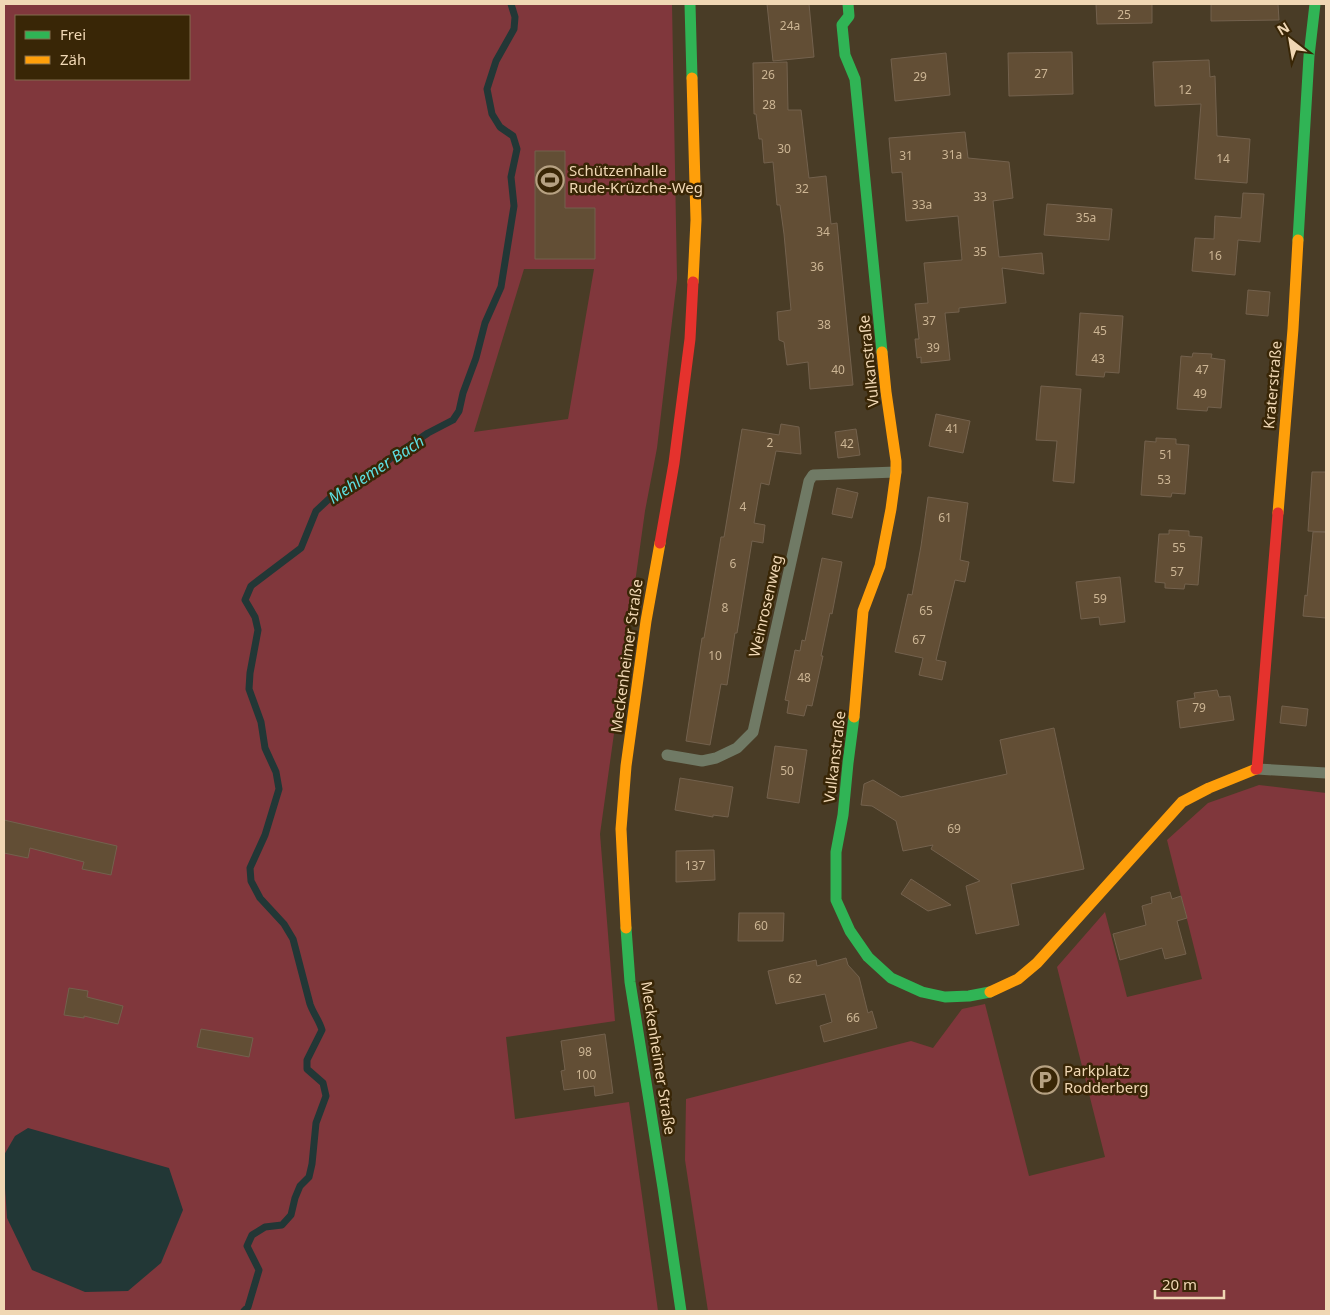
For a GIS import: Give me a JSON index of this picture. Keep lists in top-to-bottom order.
{
  "streets": {
    "street": ["Vulkanstraße", "Kraterstraße", "Meckenheimer Straße"],
    "lane": ["Weinrosenweg"]
  },
  "crossings": [
    ["Vulkanstraße", "Kraterstraße"],
    ["Vulkanstraße", "Weinrosenweg"]
  ],
  "water": ["Mehlemer Bach"],
  "places": {
    "sports": ["Schützenhalle Rude-Krüzche-Weg"],
    "parking": ["Parkplatz Rodderberg"]
  },
  "house_numbers": [
    "25",
    "24a",
    "27",
    "26",
    "29",
    "12",
    "28",
    "30",
    "31a",
    "31",
    "14",
    "32",
    "33",
    "33a",
    "35a",
    "34",
    "35",
    "16",
    "36",
    "37",
    "38",
    "45",
    "39",
    "43",
    "40",
    "47",
    "49",
    "41",
    "2",
    "42",
    "51",
    "53",
    "4",
    "61",
    "55",
    "6",
    "57",
    "59",
    "8",
    "65",
    "67",
    "10",
    "48",
    "79",
    "50",
    "69",
    "137",
    "60",
    "62",
    "66",
    "98",
    "100"
  ],
  "legend": ["Frei", "Zäh"],
  "scale_bar": "20 m",
  "north": "top left"
}
